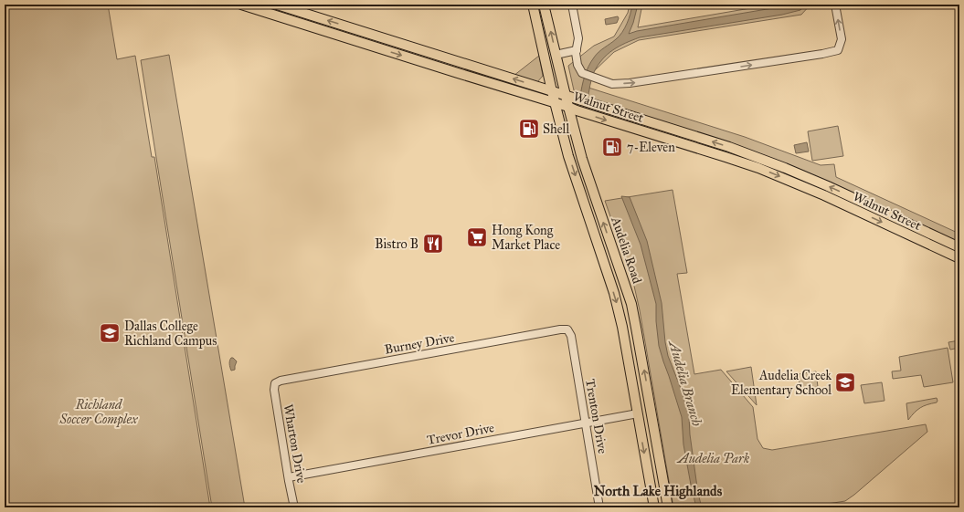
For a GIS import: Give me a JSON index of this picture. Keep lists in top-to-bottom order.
{
  "streets": {
    "main road": ["Walnut Street", "Audelia Road"],
    "street": [
      "Burney Drive",
      "Trenton Drive",
      "Trevor Drive",
      "Wharton Drive"
    ]
  },
  "crossings": [
    ["Walnut Street", "Audelia Road"],
    ["Audelia Road", "Trevor Drive"],
    ["Burney Drive", "Trenton Drive"],
    ["Burney Drive", "Wharton Drive"],
    ["Trenton Drive", "Trevor Drive"],
    ["Trevor Drive", "Wharton Drive"]
  ],
  "districts": ["North Lake Highlands"],
  "water": ["Audelia Branch"],
  "parks": ["Richland Soccer Complex", "Audelia Park"],
  "places": {
    "fuel station": ["Shell", "7-Eleven"],
    "supermarket": ["Hong Kong Market Place"],
    "restaurant": ["Bistro B"],
    "school or university": ["Dallas College Richland Campus", "Audelia Creek Elementary School"]
  }
}
